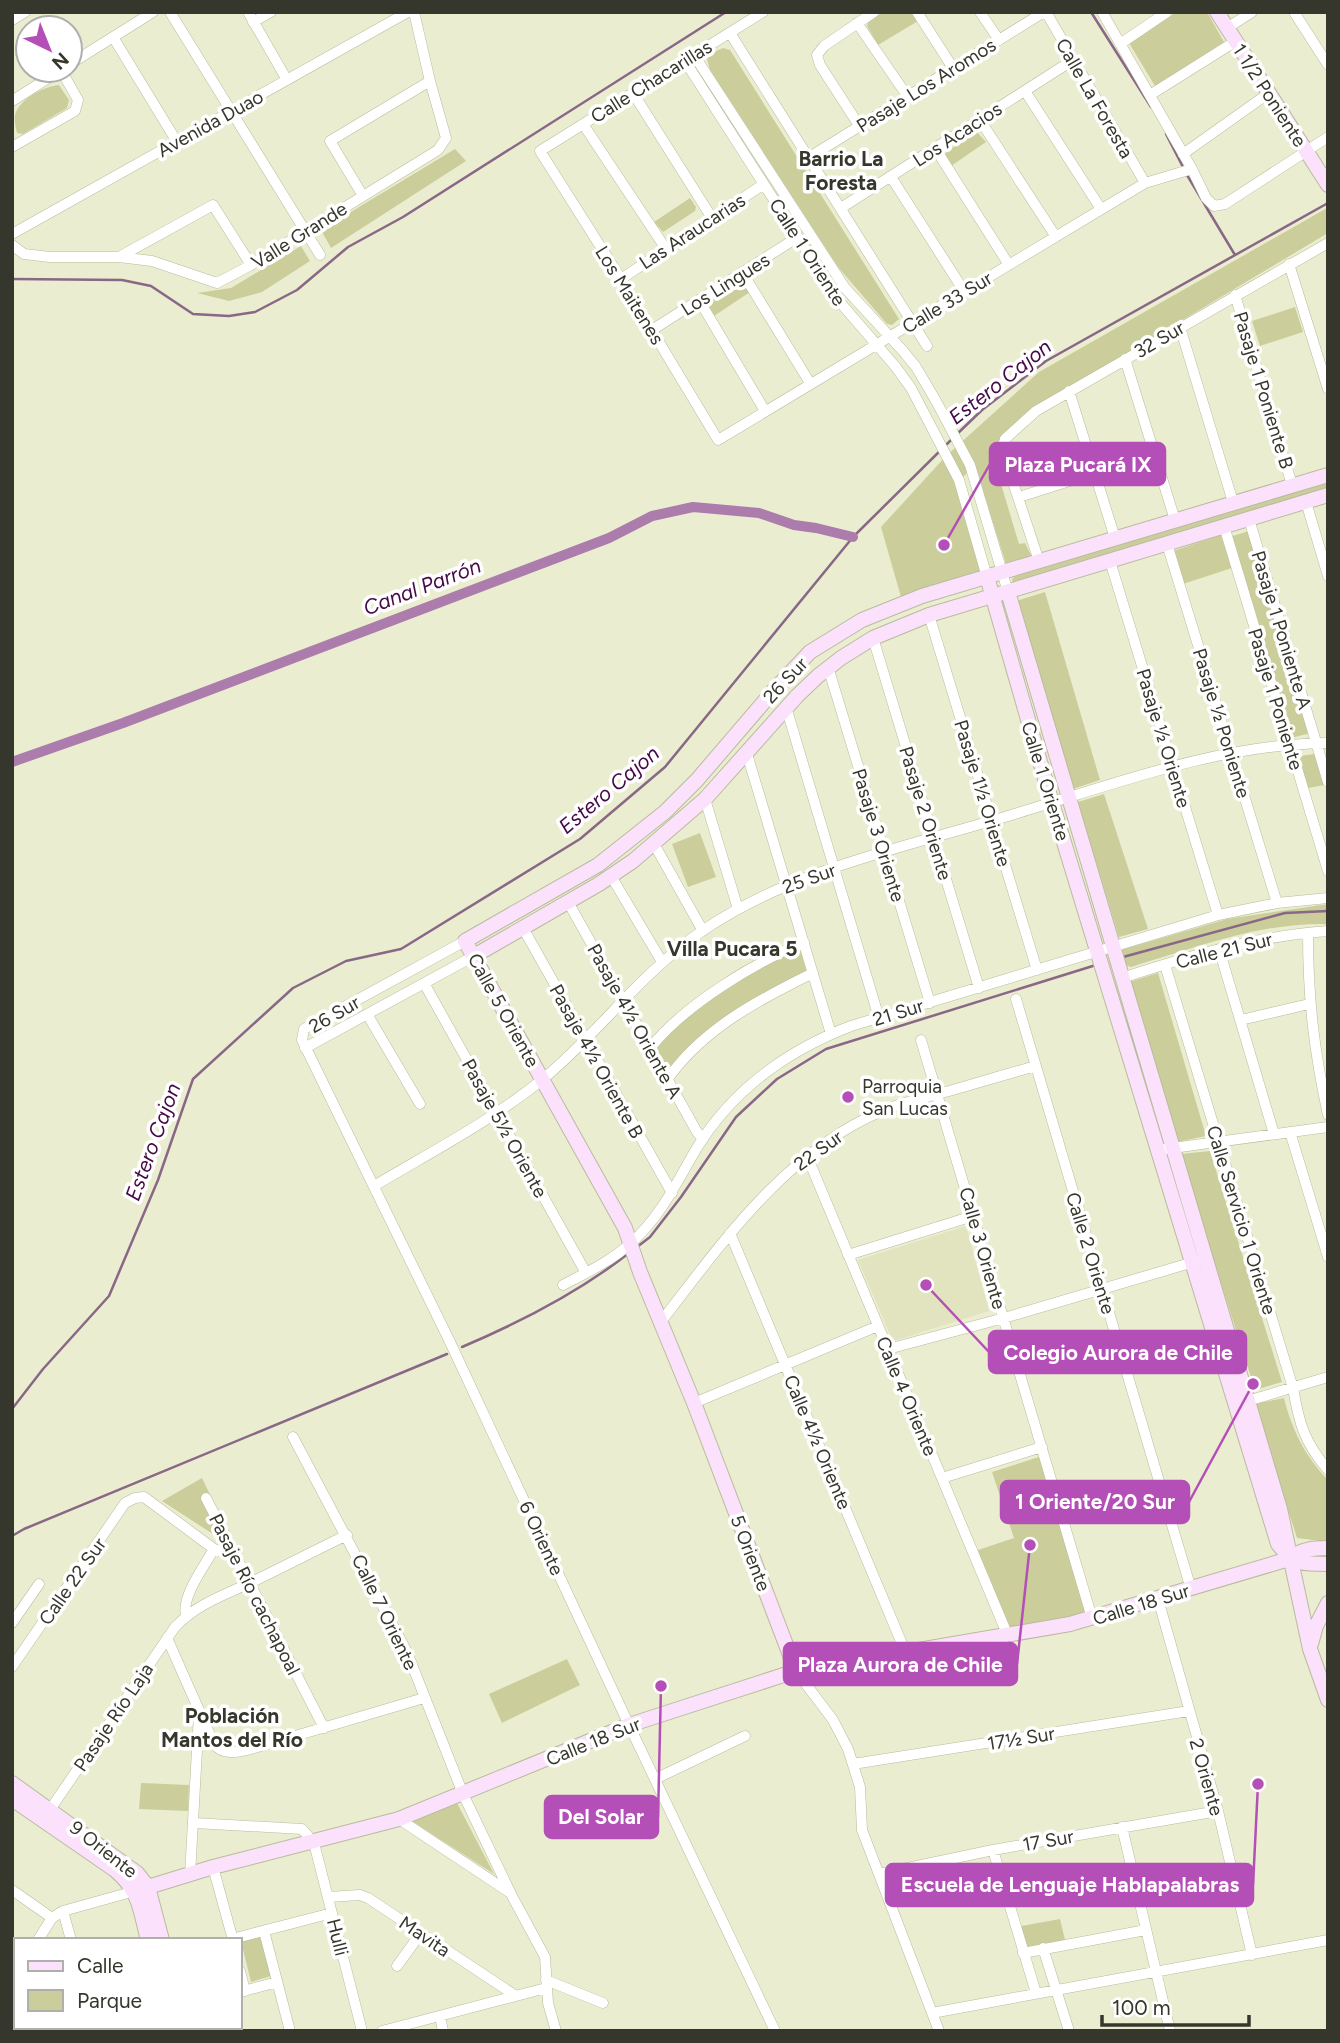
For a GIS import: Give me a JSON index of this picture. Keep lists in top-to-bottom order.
{
  "streets": {
    "street": [
      "Calle Chacarillas",
      "Pasaje Los Aromos",
      "1 1/2 Poniente",
      "Calle La Foresta",
      "Avenida Duao",
      "Los Acacios",
      "Las Araucarias",
      "Valle Grande",
      "Calle 1 Oriente",
      "Los Lingues",
      "Los Maitenes",
      "Calle 33 Sur",
      "32 Sur",
      "Pasaje 1 Poniente B",
      "Pasaje 1 Poniente A",
      "26 Sur",
      "Pasaje 1 Poniente",
      "Pasaje ½ Poniente",
      "Pasaje ½ Oriente",
      "Pasaje 1½ Oriente",
      "Pasaje 2 Oriente",
      "Pasaje 3 Oriente",
      "25 Sur",
      "Calle 21 Sur",
      "Calle 5 Oriente",
      "21 Sur",
      "Pasaje 4½ Oriente A",
      "Pasaje 4½ Oriente B",
      "Pasaje 5½ Oriente",
      "22 Sur",
      "Calle Servicio 1 Oriente",
      "Calle 3 Oriente",
      "Calle 2 Oriente",
      "Calle 4 Oriente",
      "Calle 4½ Oriente",
      "6 Oriente",
      "5 Oriente",
      "Calle 22 Sur",
      "Pasaje Río cachapoal",
      "Calle 18 Sur",
      "Calle 7 Oriente",
      "Pasaje Río Laja",
      "17½ Sur",
      "2 Oriente",
      "17 Sur",
      "9 Oriente",
      "Mavita",
      "Hulli"
    ]
  },
  "crossings": [
    ["Calle Chacarillas", "Calle 1 Oriente"],
    ["Calle Chacarillas", "Los Maitenes"],
    ["Pasaje Los Aromos", "Calle La Foresta"],
    ["Calle La Foresta", "Los Acacios"],
    ["Calle La Foresta", "Calle 33 Sur"],
    ["Las Araucarias", "Calle 1 Oriente"],
    ["Las Araucarias", "Los Maitenes"],
    ["Calle 1 Oriente", "Los Lingues"],
    ["Calle 1 Oriente", "Calle 33 Sur"],
    ["Calle 1 Oriente", "26 Sur"],
    ["Calle 1 Oriente", "25 Sur"],
    ["Calle 1 Oriente", "Calle 21 Sur"],
    ["Calle 1 Oriente", "21 Sur"],
    ["Calle 1 Oriente", "Calle 18 Sur"],
    ["Los Lingues", "Los Maitenes"],
    ["Los Maitenes", "Calle 33 Sur"],
    ["32 Sur", "Pasaje 1 Poniente B"],
    ["Pasaje 1 Poniente B", "26 Sur"],
    ["Pasaje 1 Poniente A", "26 Sur"],
    ["Pasaje 1 Poniente A", "25 Sur"],
    ["26 Sur", "Pasaje 1 Poniente"],
    ["26 Sur", "Pasaje ½ Poniente"],
    ["26 Sur", "Pasaje ½ Oriente"],
    ["26 Sur", "Pasaje 1½ Oriente"],
    ["26 Sur", "Pasaje 2 Oriente"],
    ["26 Sur", "Pasaje 3 Oriente"],
    ["26 Sur", "Calle 5 Oriente"],
    ["26 Sur", "Pasaje 4½ Oriente A"],
    ["26 Sur", "Pasaje 4½ Oriente B"],
    ["26 Sur", "Pasaje 5½ Oriente"],
    ["26 Sur", "6 Oriente"],
    ["Pasaje 1 Poniente", "25 Sur"],
    ["Pasaje ½ Poniente", "25 Sur"],
    ["Pasaje ½ Poniente", "21 Sur"],
    ["Pasaje ½ Oriente", "25 Sur"],
    ["Pasaje ½ Oriente", "21 Sur"],
    ["Pasaje 1½ Oriente", "25 Sur"],
    ["Pasaje 1½ Oriente", "21 Sur"],
    ["Pasaje 2 Oriente", "25 Sur"],
    ["Pasaje 2 Oriente", "21 Sur"],
    ["Pasaje 3 Oriente", "25 Sur"],
    ["Pasaje 3 Oriente", "21 Sur"],
    ["25 Sur", "Calle 5 Oriente"],
    ["25 Sur", "Pasaje 4½ Oriente A"],
    ["25 Sur", "Pasaje 4½ Oriente B"],
    ["25 Sur", "Pasaje 5½ Oriente"],
    ["25 Sur", "6 Oriente"],
    ["25 Sur", "5 Oriente"],
    ["Calle 21 Sur", "Calle Servicio 1 Oriente"],
    ["Calle 5 Oriente", "5 Oriente"],
    ["21 Sur", "Pasaje 4½ Oriente A"],
    ["21 Sur", "Pasaje 4½ Oriente B"],
    ["21 Sur", "Pasaje 5½ Oriente"],
    ["21 Sur", "5 Oriente"],
    ["22 Sur", "Calle 3 Oriente"],
    ["22 Sur", "Calle 2 Oriente"],
    ["22 Sur", "Calle 4 Oriente"],
    ["22 Sur", "Calle 4½ Oriente"],
    ["22 Sur", "5 Oriente"],
    ["Calle 3 Oriente", "Calle 18 Sur"],
    ["Calle 2 Oriente", "Calle 18 Sur"],
    ["Calle 4 Oriente", "Calle 18 Sur"],
    ["Calle 4½ Oriente", "Calle 18 Sur"],
    ["6 Oriente", "Calle 18 Sur"],
    ["5 Oriente", "Calle 18 Sur"],
    ["5 Oriente", "17½ Sur"],
    ["5 Oriente", "17 Sur"],
    ["Calle 18 Sur", "Calle 7 Oriente"],
    ["Calle 18 Sur", "2 Oriente"],
    ["Calle 18 Sur", "9 Oriente"],
    ["Calle 18 Sur", "Hulli"],
    ["Pasaje Río Laja", "9 Oriente"],
    ["17½ Sur", "2 Oriente"],
    ["2 Oriente", "17 Sur"],
    ["Mavita", "Hulli"]
  ],
  "districts": ["Barrio La Foresta", "Villa Pucara 5", "Población Mantos del Río"],
  "water": ["Estero Cajon", "Canal Parrón"],
  "places": [
    "Plaza Pucará IX",
    "Parroquia San Lucas",
    "Colegio Aurora de Chile",
    "1 Oriente/20 Sur",
    "Plaza Aurora de Chile",
    "Del Solar",
    "Escuela de Lenguaje Hablapalabras"
  ],
  "legend": ["Calle", "Parque"],
  "scale_bar": "100 m",
  "north": "bottom right"
}
